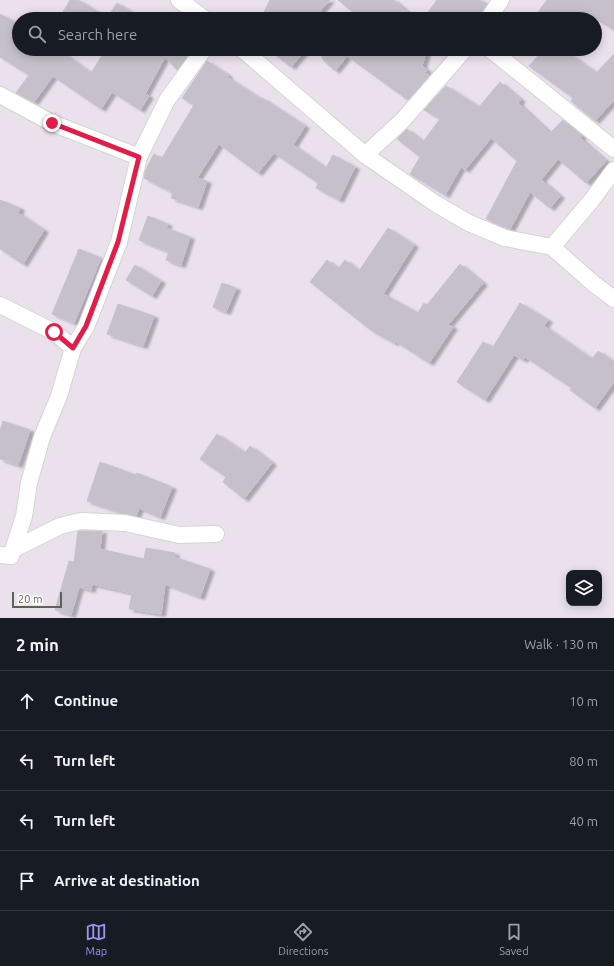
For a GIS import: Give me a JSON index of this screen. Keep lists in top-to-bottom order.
{
  "scale_bar": "20 m",
  "page": {
    "search": "Search here",
    "scale": "20 m",
    "heading": ["2 min", "Walk · 130 m"],
    "list": [
      ["Continue", "10 m"],
      ["Turn left", "80 m"],
      ["Turn left", "40 m"],
      "Arrive at destination"
    ],
    "nav": ["Map", "Directions", "Saved"]
  }
}
